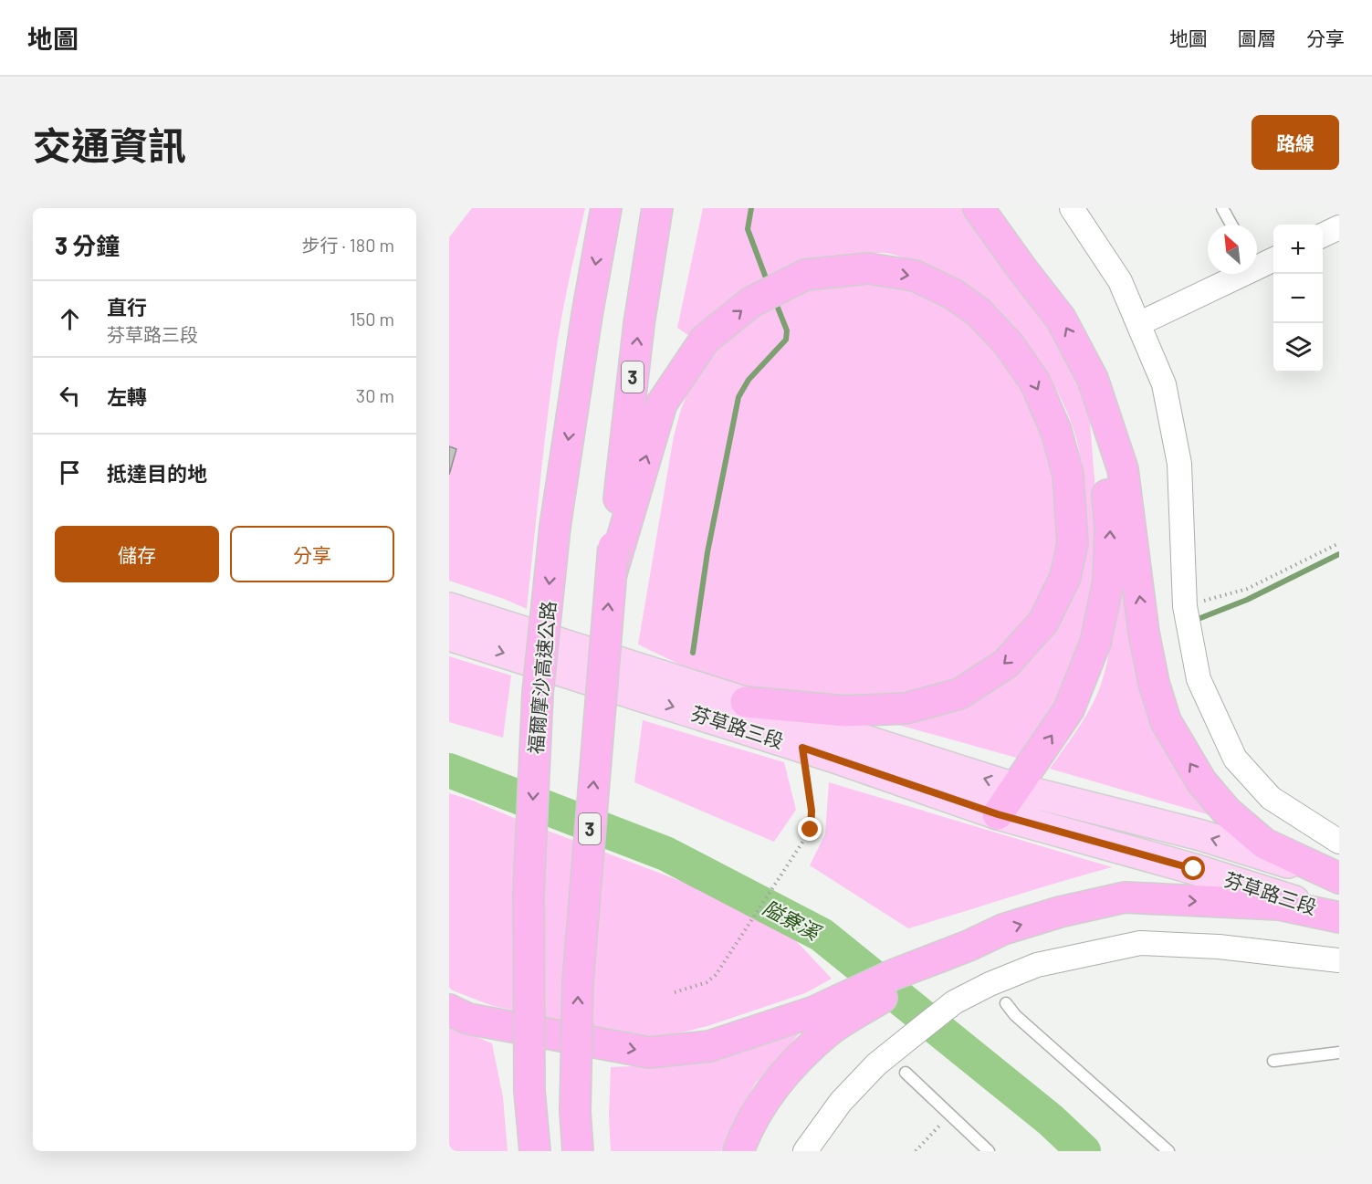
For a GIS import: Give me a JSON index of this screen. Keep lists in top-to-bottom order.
{
  "streets": {
    "highway": ["3", "福爾摩沙高速公路"],
    "main road": ["芬草路三段"]
  },
  "water": ["隘寮溪"],
  "north": "top left",
  "page": {
    "header": "地圖",
    "nav": ["地圖", "圖層", "分享"],
    "title": "交通資訊",
    "buttons": [
      "路線",
      ["儲存", "分享"]
    ],
    "heading": ["3 分鐘", "步行 · 180 m"],
    "map_buttons": ["+", "−"],
    "list": [
      ["直行", "芬草路三段", "150 m"],
      ["左轉", "30 m"],
      "抵達目的地"
    ]
  }
}
